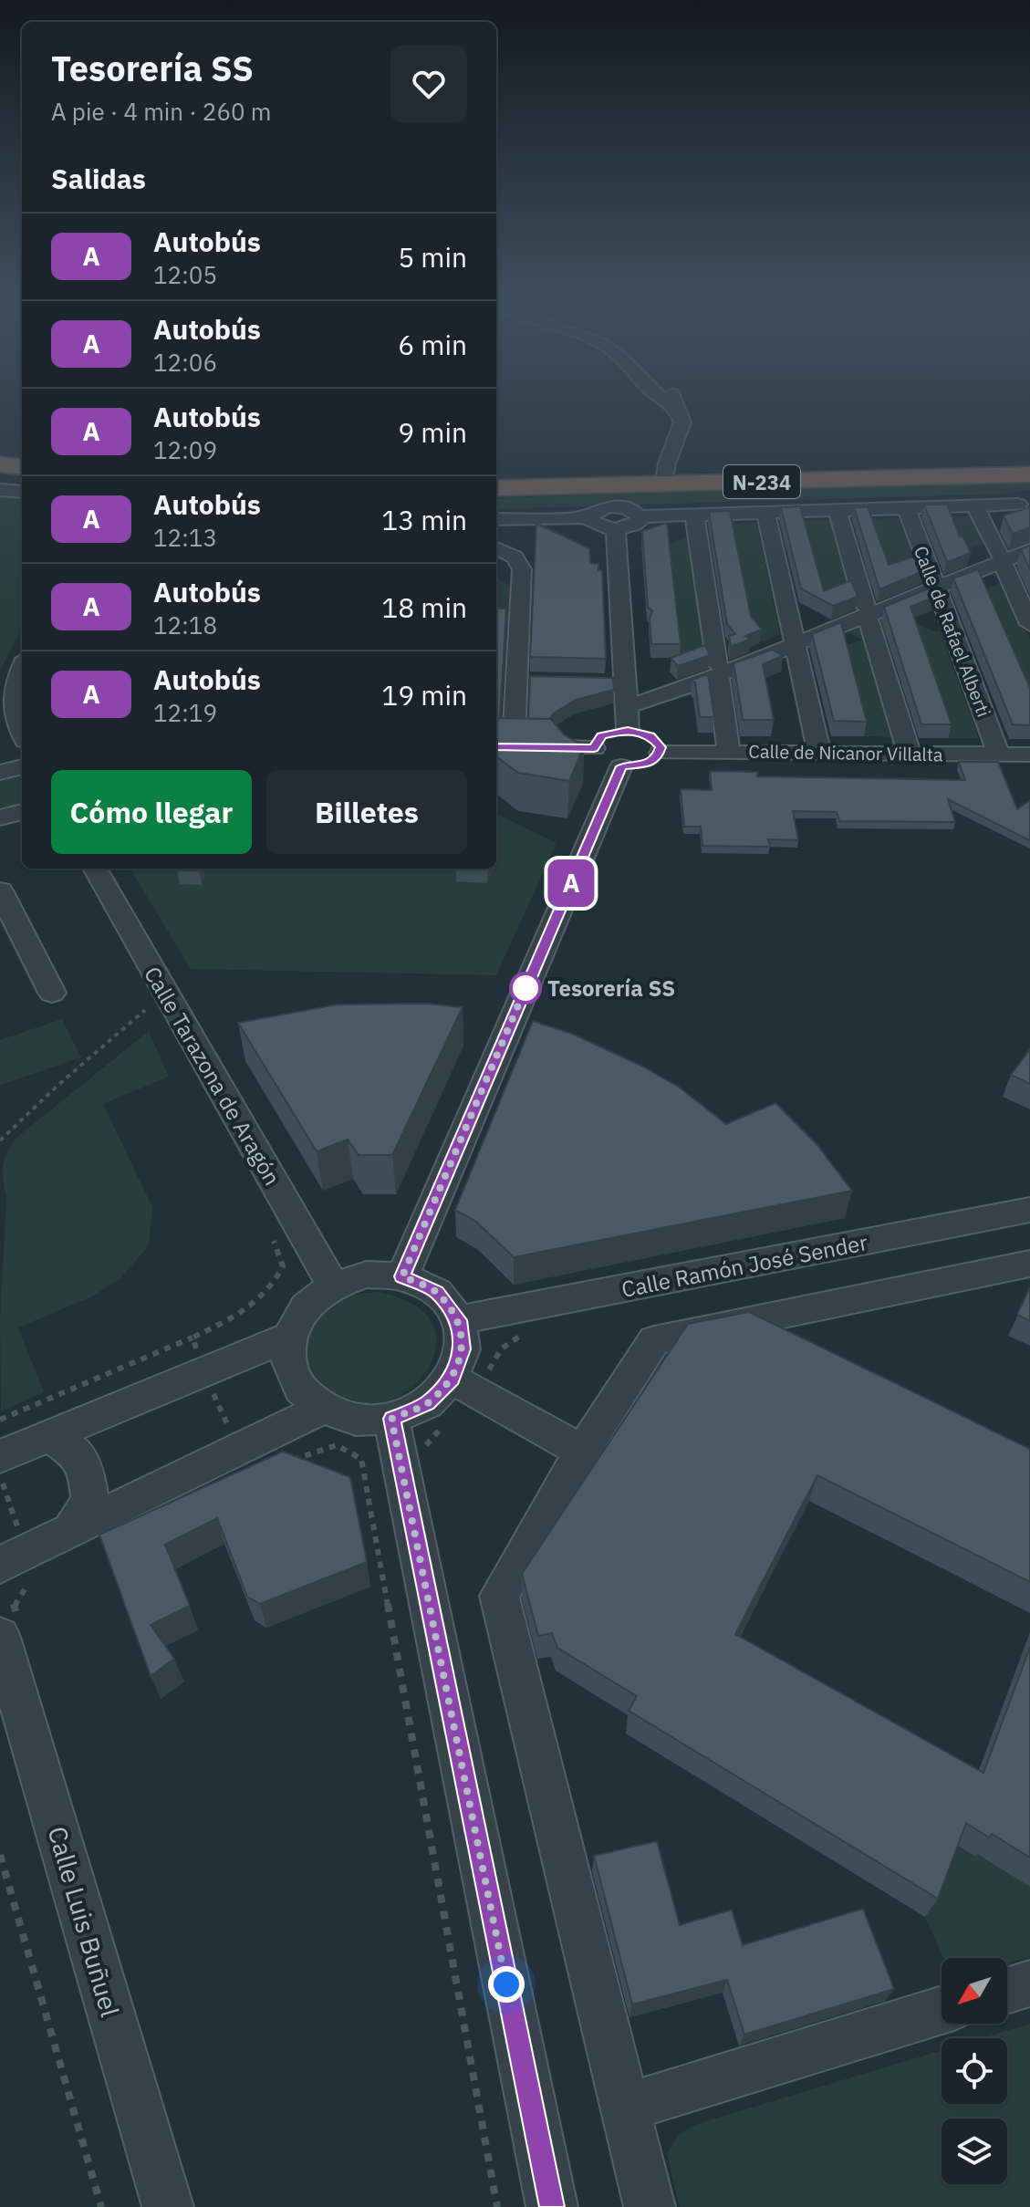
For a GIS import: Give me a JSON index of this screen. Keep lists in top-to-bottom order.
{
  "streets": {
    "highway": ["N-234"],
    "street": [
      "Calle de Rafael Alberti",
      "Calle de Nicanor Villalta",
      "Calle Tarazona de Aragón",
      "Calle Ramón José Sender",
      "Calle Luis Buñuel"
    ]
  },
  "crossings": [
    ["Calle de Rafael Alberti", "Calle de Nicanor Villalta"],
    ["Calle Tarazona de Aragón", "Calle Ramón José Sender"]
  ],
  "places": ["Tesorería SS"],
  "lines": ["bus line A"],
  "north": "bottom left",
  "page": {
    "on_map": "A",
    "heading": [
      ["Tesorería SS", "A pie · 4 min · 260 m"],
      "Salidas"
    ],
    "list": [
      {
        "mark": "A",
        "name": "Autobús",
        "note": "12:05",
        "value": "5 min"
      },
      {
        "mark": "A",
        "name": "Autobús",
        "note": "12:06",
        "value": "6 min"
      },
      {
        "mark": "A",
        "name": "Autobús",
        "note": "12:09",
        "value": "9 min"
      },
      {
        "mark": "A",
        "name": "Autobús",
        "note": "12:13",
        "value": "13 min"
      },
      {
        "mark": "A",
        "name": "Autobús",
        "note": "12:18",
        "value": "18 min"
      },
      {
        "mark": "A",
        "name": "Autobús",
        "note": "12:19",
        "value": "19 min"
      }
    ],
    "buttons": ["Cómo llegar", "Billetes"]
  }
}
